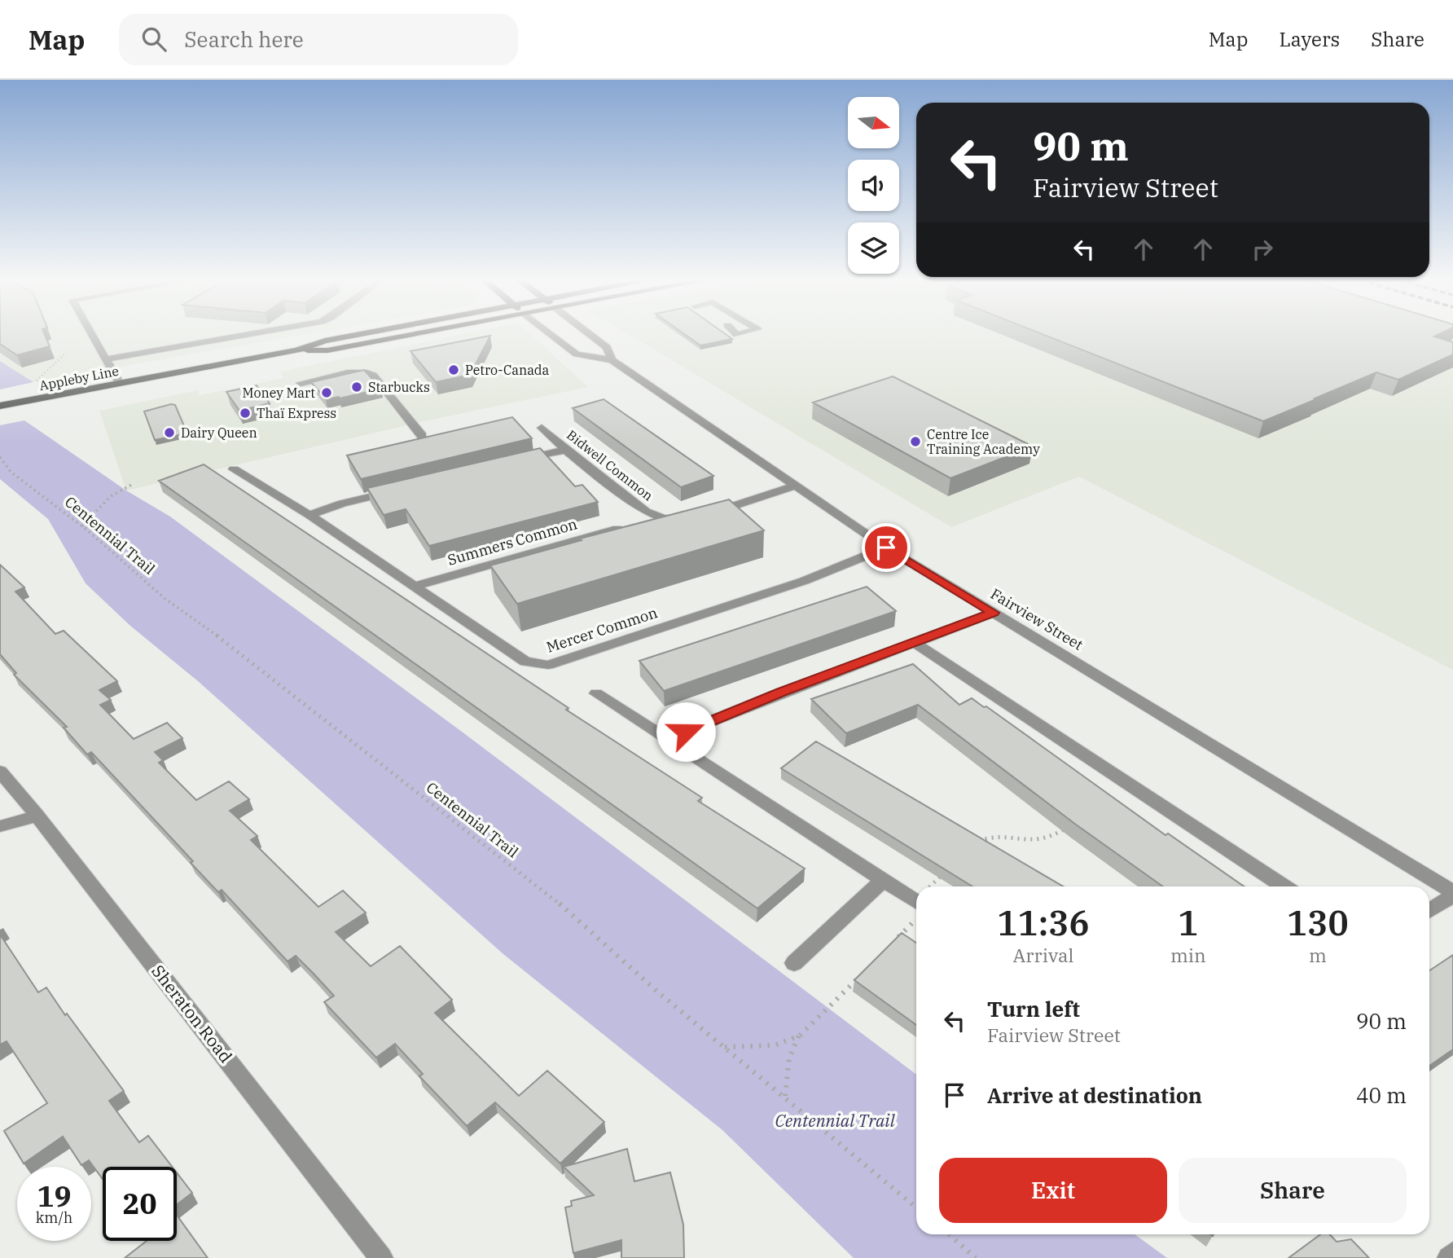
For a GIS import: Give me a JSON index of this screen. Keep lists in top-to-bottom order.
{
  "streets": {
    "main road": ["Appleby Line"],
    "street": [
      "Bidwell Common",
      "Summers Common",
      "Fairview Street",
      "Mercer Common",
      "Sheraton Road"
    ],
    "path": ["Centennial Trail"]
  },
  "crossings": [
    ["Summers Common", "Mercer Common"],
    ["Fairview Street", "Mercer Common"]
  ],
  "parks": ["Centennial Trail"],
  "places": [
    "Petro-Canada",
    "Starbucks",
    "Money Mart",
    "Thaï Express",
    "Dairy Queen",
    "Centre Ice Training Academy"
  ],
  "north": "right",
  "page": {
    "header": "Map",
    "search": "Search here",
    "nav": ["Map", "Layers", "Share"],
    "turn": ["90 m", "Fairview Street"],
    "eta": [
      "11:36",
      "Arrival",
      "1",
      "min",
      "130",
      "m"
    ],
    "list": [
      {
        "name": "Turn left",
        "note": "Fairview Street",
        "value": "90 m"
      },
      {
        "name": "Arrive at destination",
        "value": "40 m"
      }
    ],
    "buttons": ["Exit", "Share"],
    "speed": "19 km/h",
    "limit": "20"
  }
}
